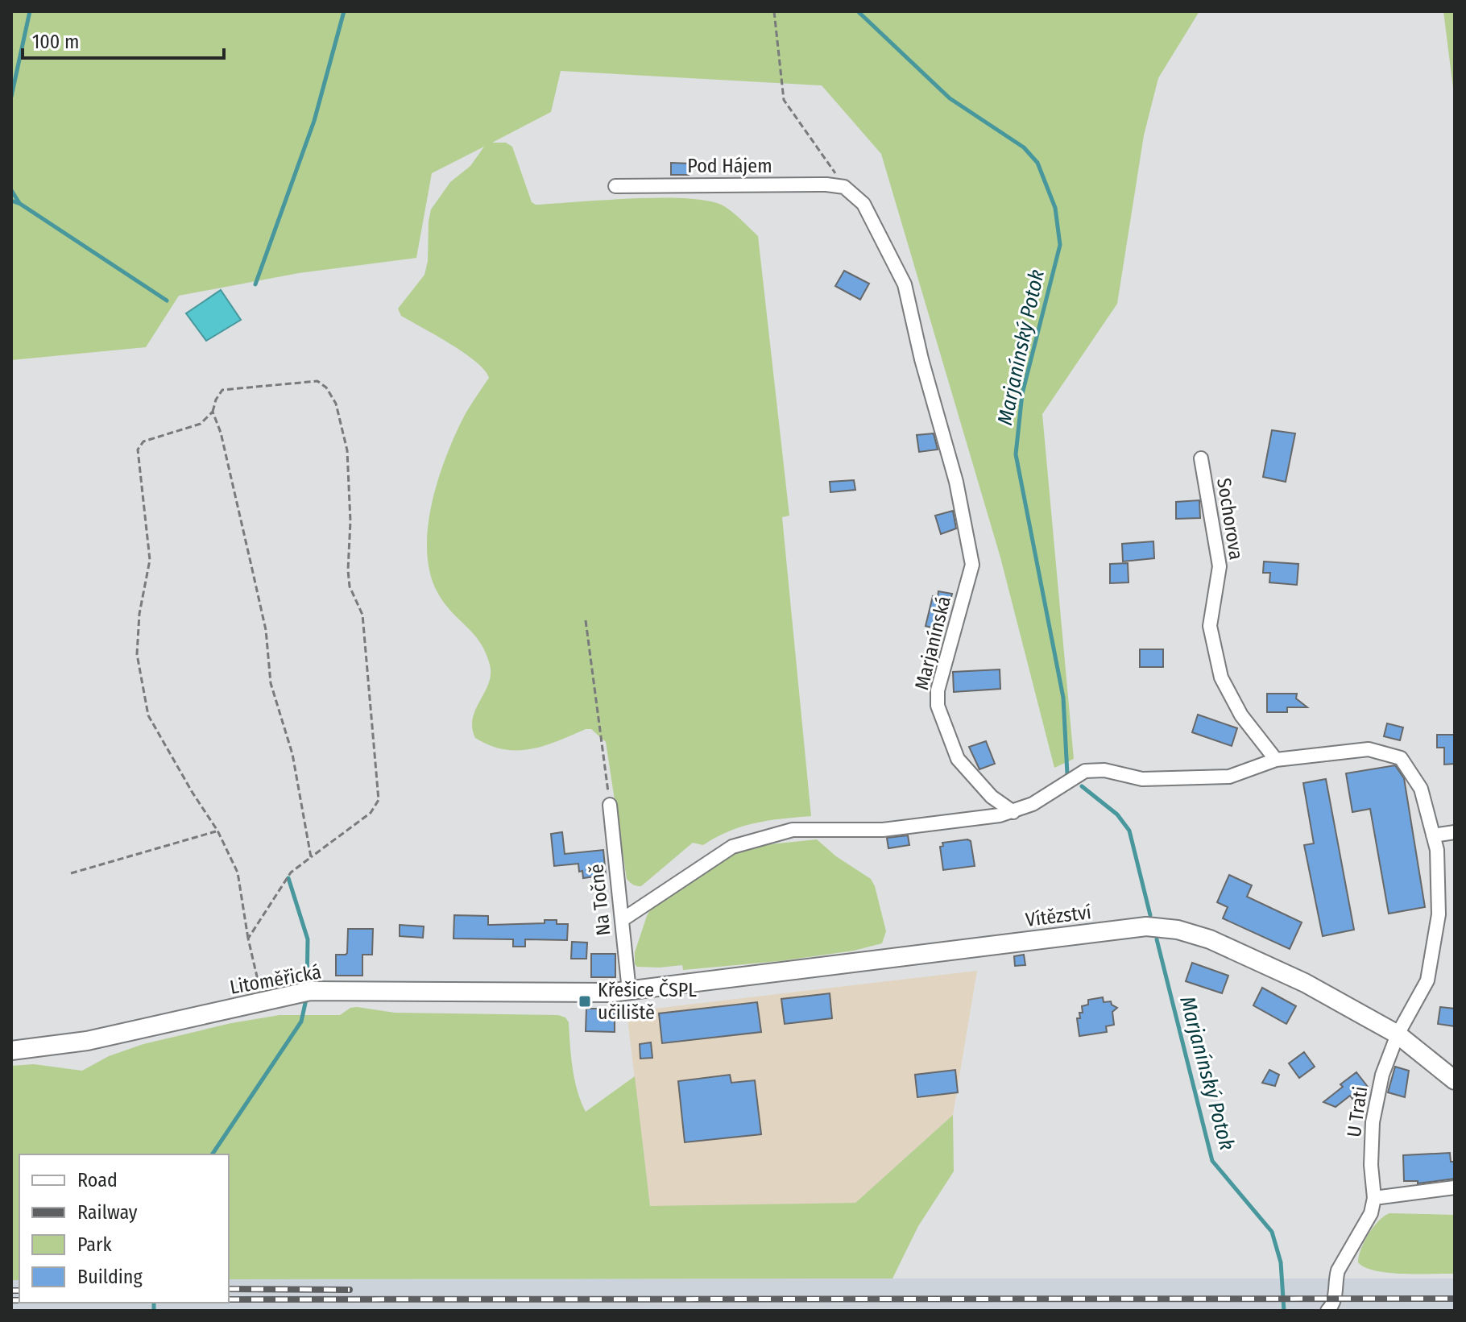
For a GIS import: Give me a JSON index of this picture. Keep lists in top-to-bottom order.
{
  "streets": {
    "main road": ["Vítězství", "Litoměřická"],
    "street": [
      "Pod Hájem",
      "Sochorova",
      "Marjanínská",
      "Na Točně",
      "U Trati"
    ]
  },
  "crossings": [
    ["Pod Hájem", "Marjanínská"],
    ["Na Točně", "Vítězství"],
    ["Na Točně", "Litoměřická"],
    ["Vítězství", "Litoměřická"],
    ["Vítězství", "U Trati"]
  ],
  "water": ["Marjanínský Potok"],
  "places": {
    "transit": ["Křešice ČSPL učiliště"]
  },
  "legend": [
    "Road",
    "Railway",
    "Park",
    "Building"
  ],
  "scale_bar": "100 m"
}
